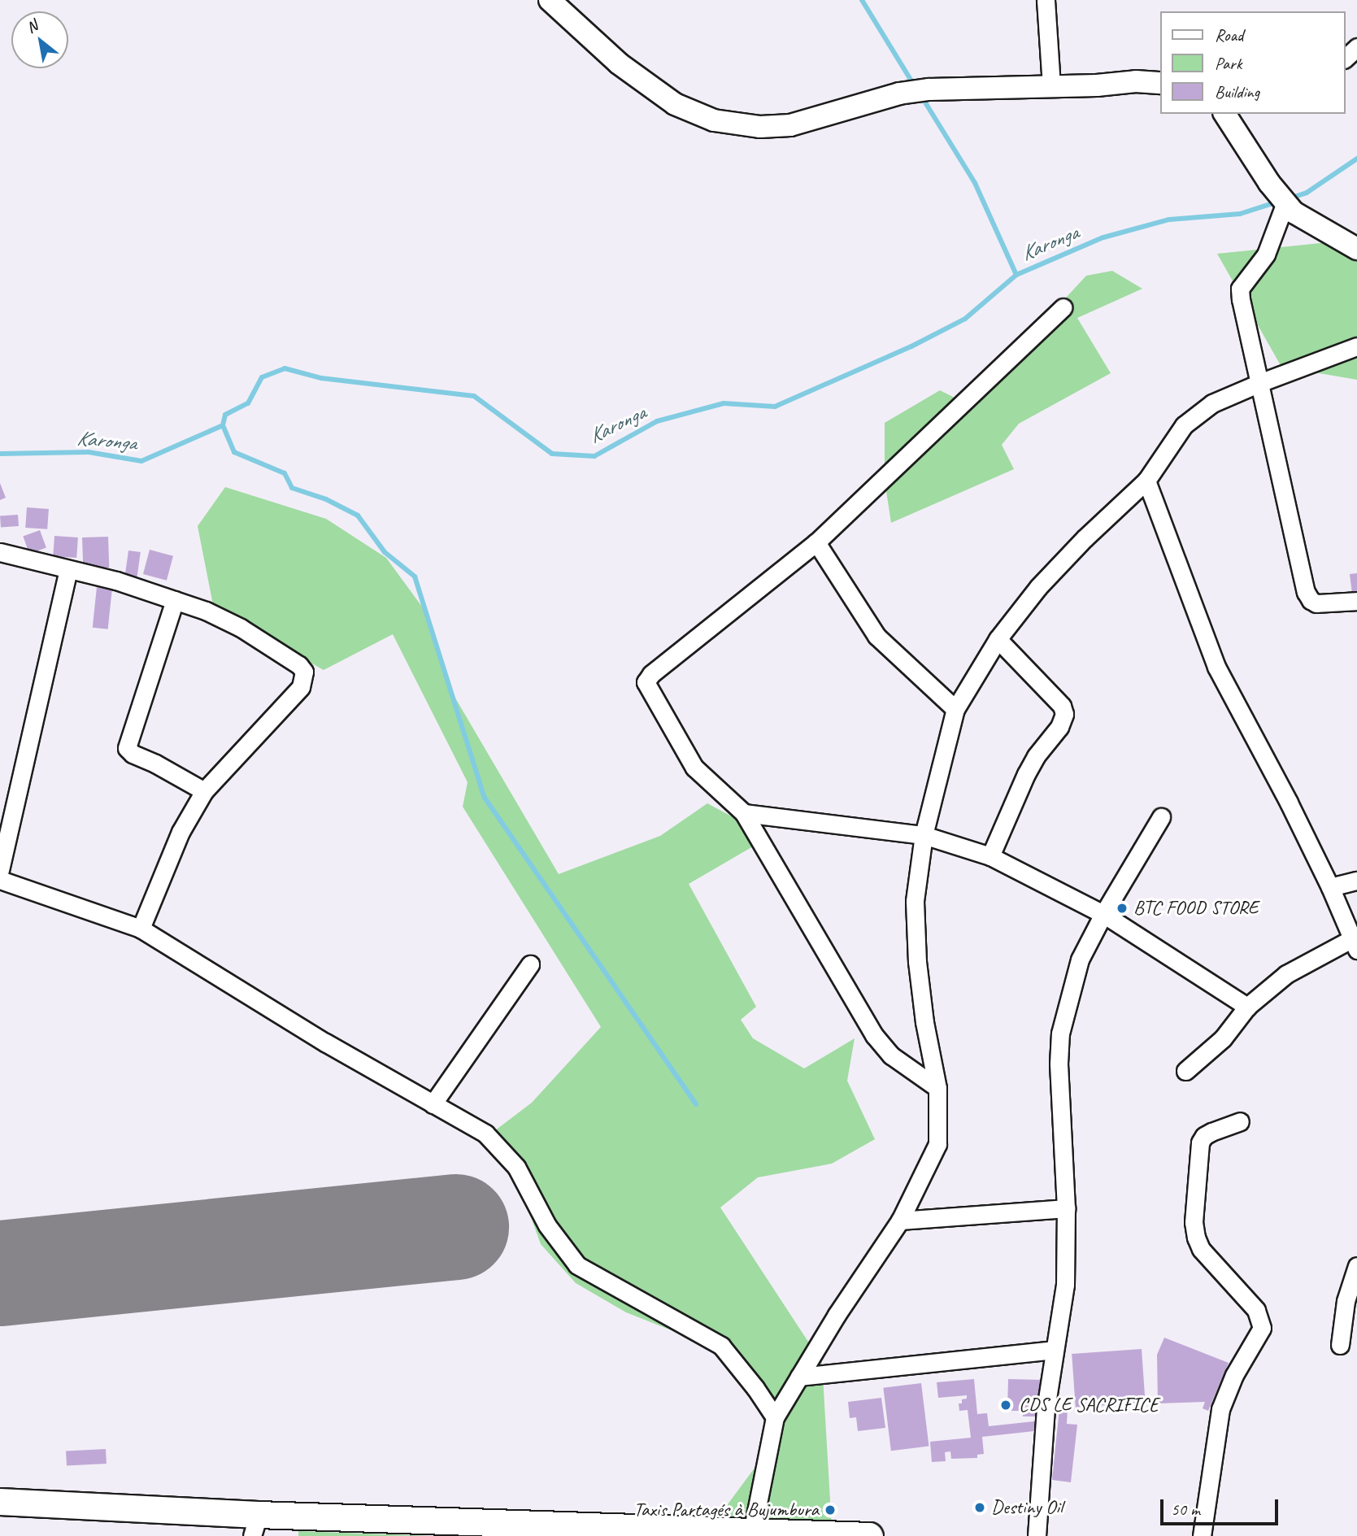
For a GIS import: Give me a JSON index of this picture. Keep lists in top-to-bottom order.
{
  "water": ["Karonga"],
  "places": [
    "BTC FOOD STORE",
    "CDS LE SACRIFICE",
    "Destiny Oil",
    "Taxis Partagés à Bujumbura"
  ],
  "legend": ["Road", "Park", "Building"],
  "scale_bar": "50 m",
  "north": "top left"
}
